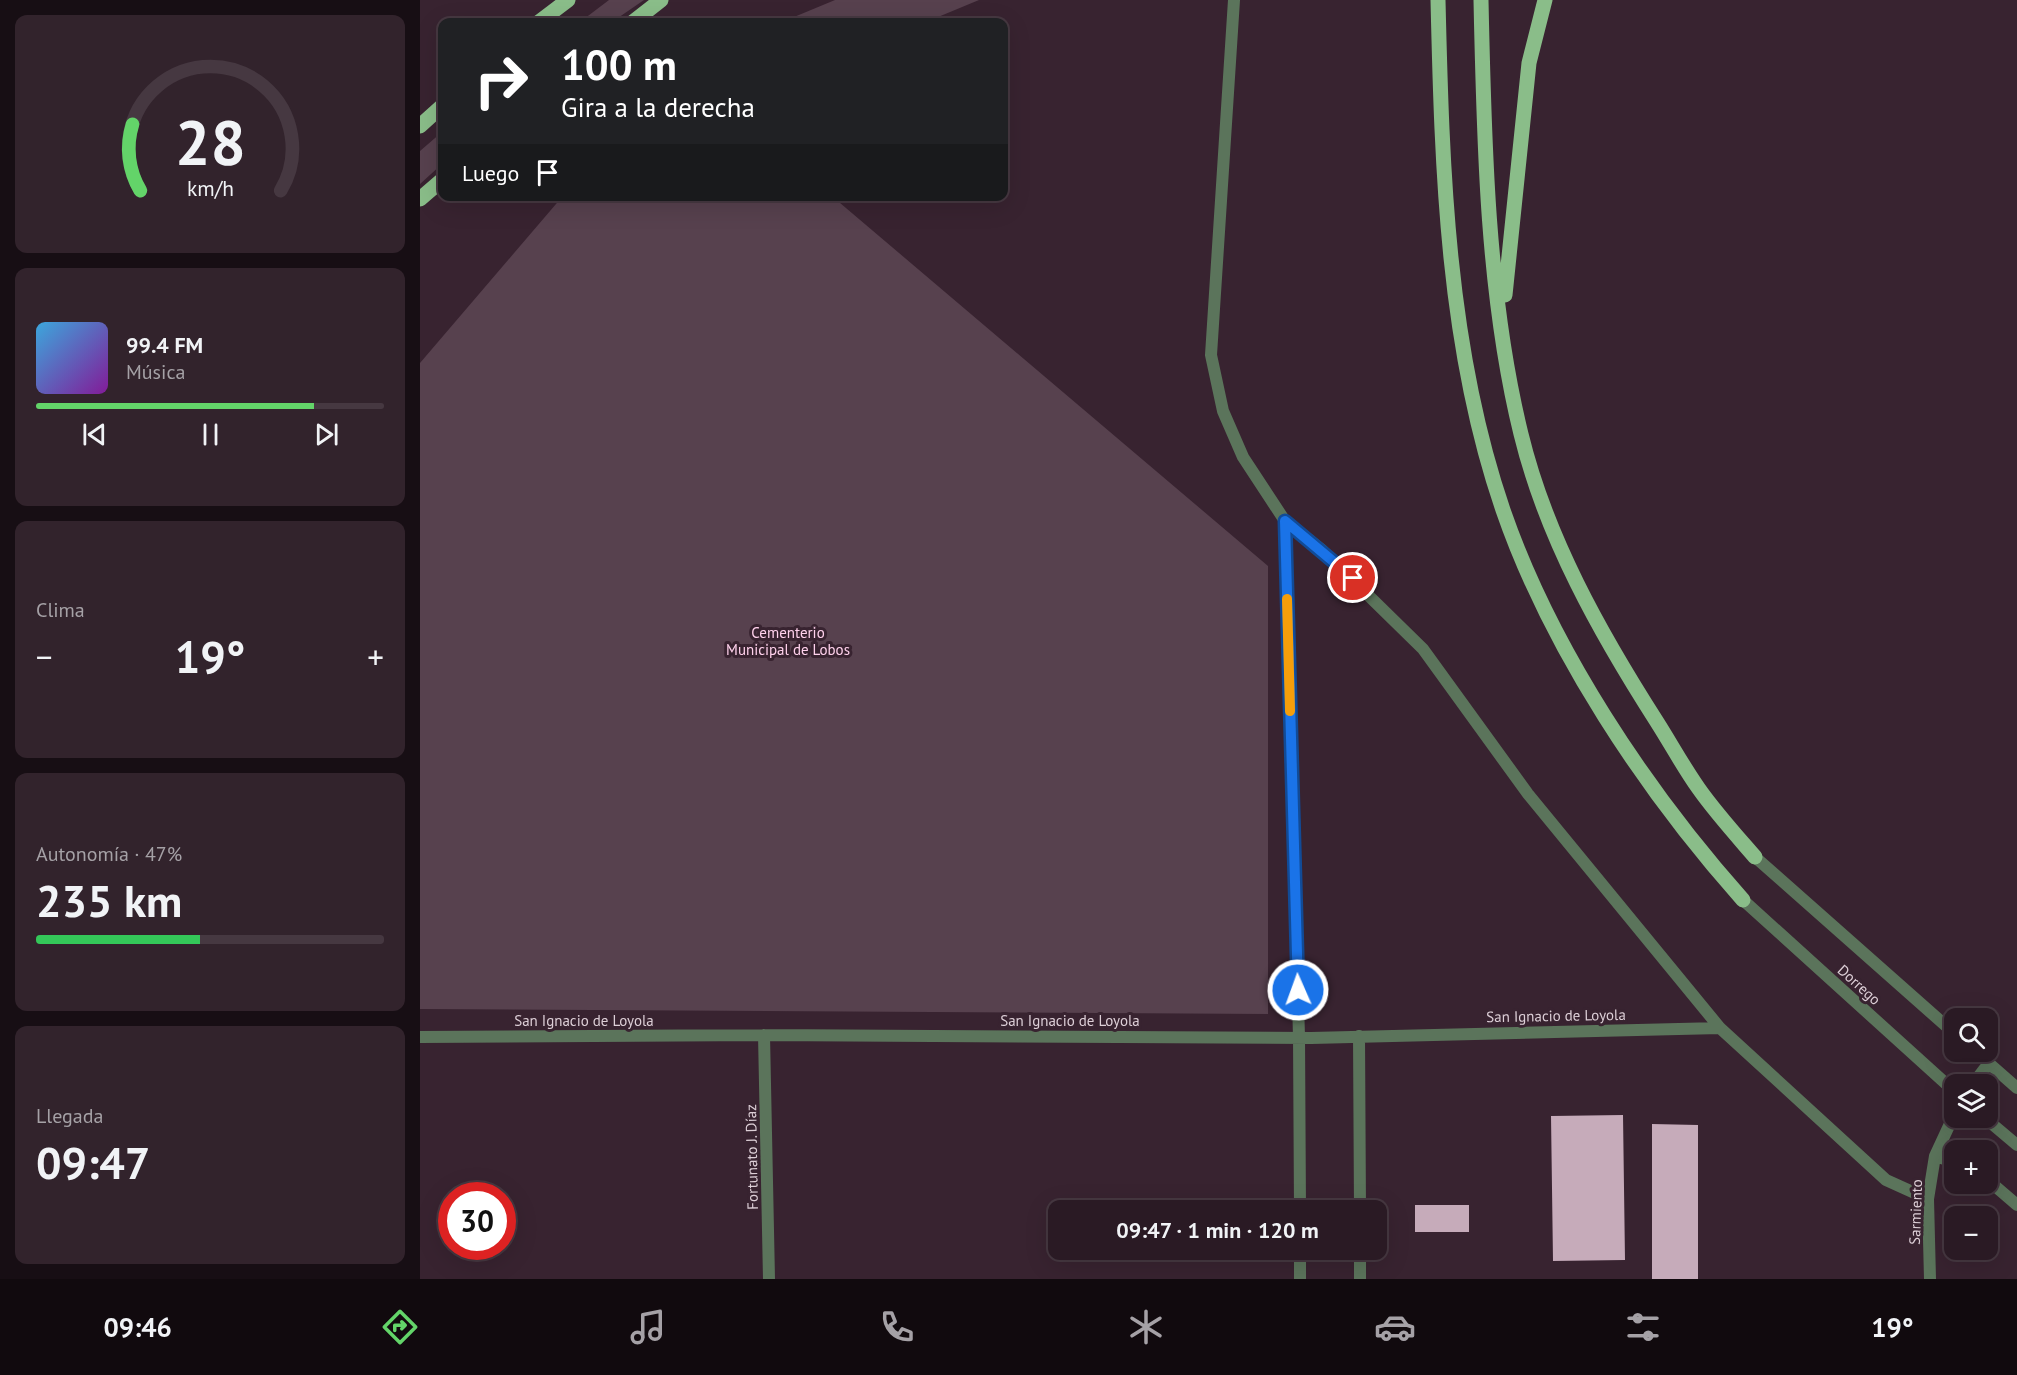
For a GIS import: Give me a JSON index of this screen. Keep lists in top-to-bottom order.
{
  "streets": {
    "street": [
      "Dorrego",
      "San Ignacio de Loyola",
      "Fortunato J. Díaz",
      "Sarmiento"
    ]
  },
  "crossings": [
    ["San Ignacio de Loyola", "Fortunato J. Díaz"]
  ],
  "parks": ["Cementerio Municipal de Lobos"],
  "page": {
    "turn": ["100 m", "Gira a la derecha"],
    "then": "Luego",
    "song": ["99.4 FM", "Música"],
    "tile": [
      "Clima",
      ["Autonomía · 47%", "235 km"],
      ["Llegada", "09:47"]
    ],
    "heat": ["−", "19°", "+"],
    "map_buttons": ["+", "−"],
    "limit": "30",
    "trip": "09:47 · 1 min · 120 m",
    "tabs": ["09:46", "19°"],
    "gauge": ["28", "km/h"]
  }
}
